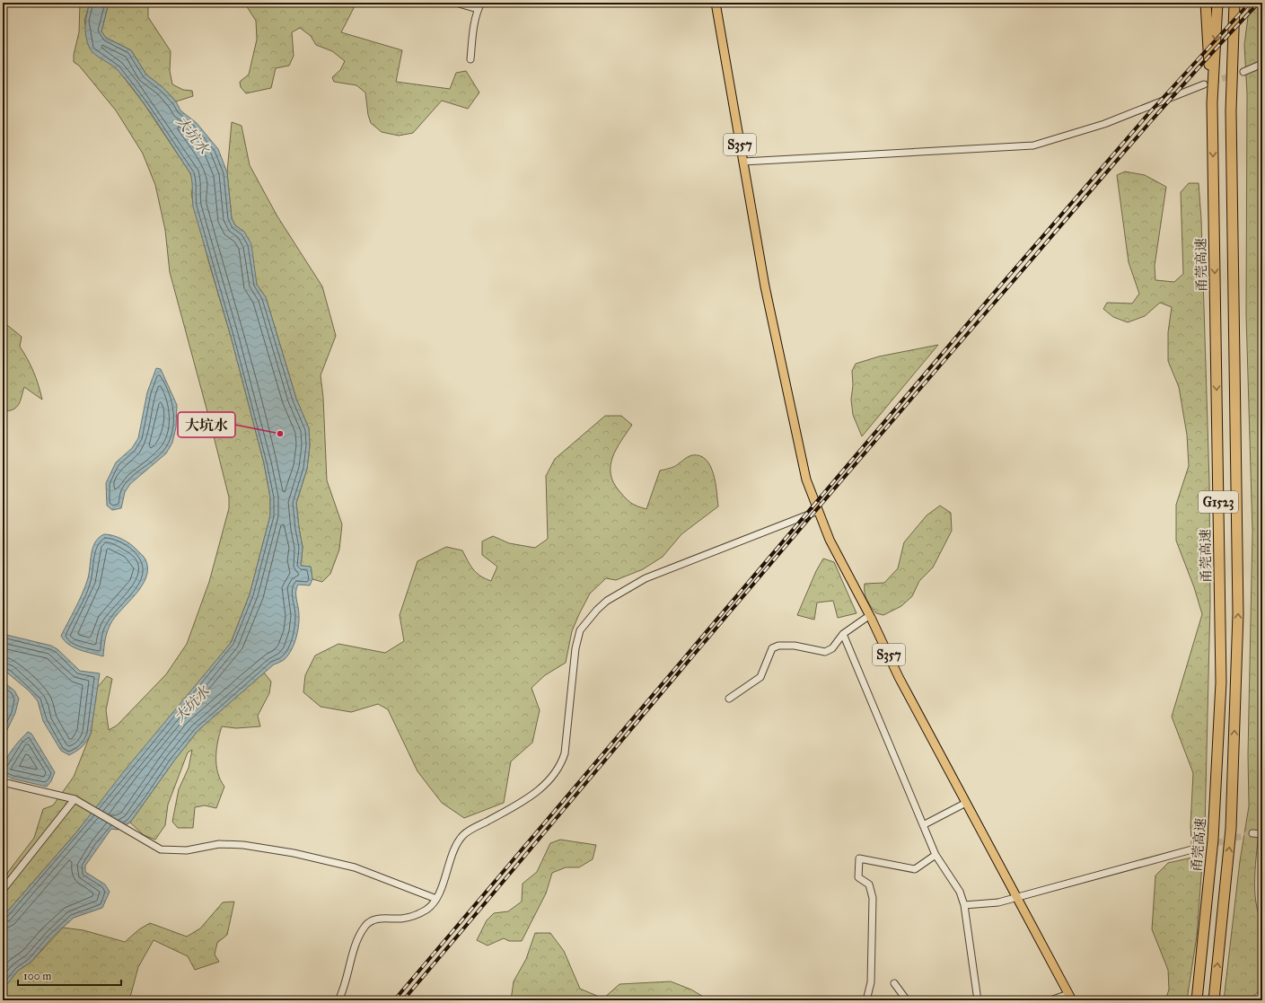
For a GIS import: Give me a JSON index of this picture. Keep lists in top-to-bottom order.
{
  "streets": {
    "highway": ["甬莞高速", "G1523"],
    "main road": ["S357"]
  },
  "water": ["大坑水"],
  "places": ["大坑水"],
  "scale_bar": "100 m"
}
